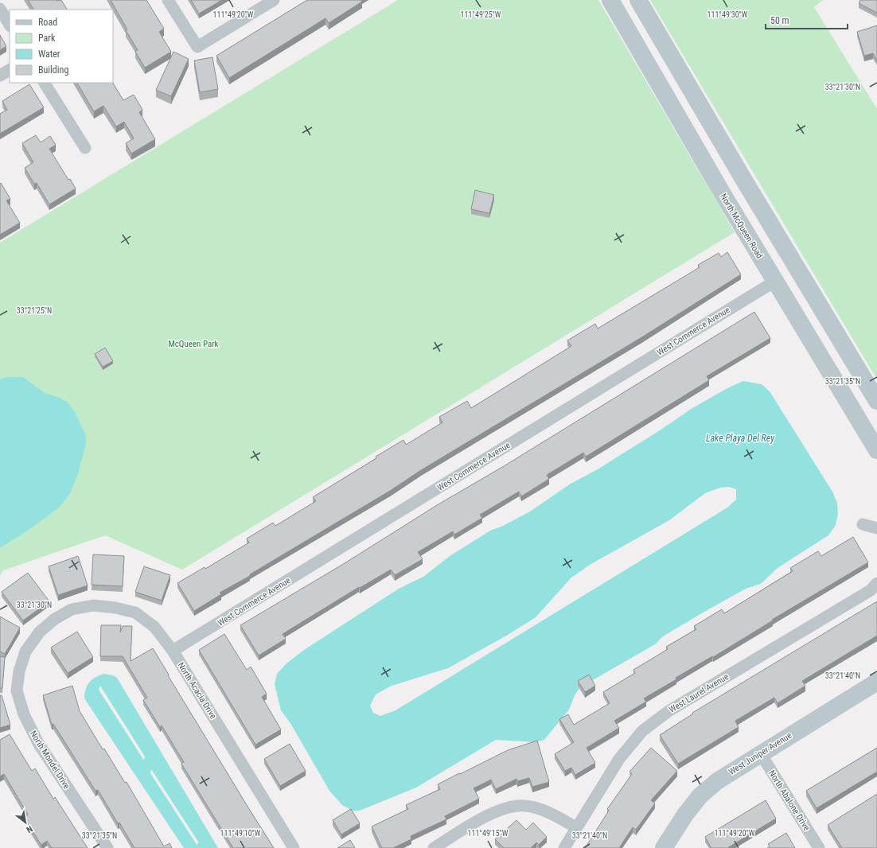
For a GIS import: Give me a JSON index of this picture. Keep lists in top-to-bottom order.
{
  "streets": {
    "main road": ["North McQueen Road", "West Juniper Avenue"],
    "street": [
      "West Commerce Avenue",
      "North Acacia Drive",
      "West Laurel Avenue",
      "North Mondel Drive",
      "North Abalone Drive"
    ]
  },
  "crossings": [
    ["North McQueen Road", "West Commerce Avenue"],
    ["West Commerce Avenue", "North Acacia Drive"],
    ["North Acacia Drive", "North Mondel Drive"],
    ["West Juniper Avenue", "North Abalone Drive"]
  ],
  "water": ["Lake Playa Del Rey"],
  "parks": ["McQueen Park"],
  "legend": [
    "Road",
    "Park",
    "Water",
    "Building"
  ],
  "scale_bar": "50 m",
  "north": "bottom right",
  "coordinates": [
    "111°49'20\"W",
    "111°49'30\"W",
    "111°49'25\"W",
    "33°21'30\"N",
    "33°21'25\"N",
    "33°21'35\"N",
    "33°21'40\"N",
    "111°49'10\"W",
    "111°49'15\"W"
  ]
}
